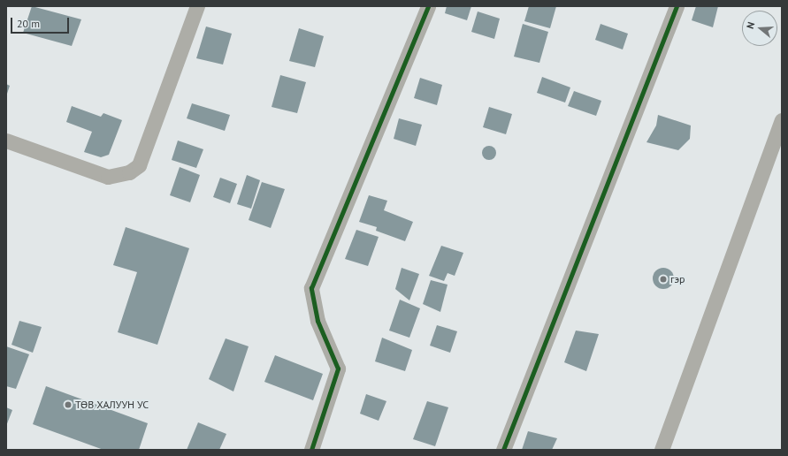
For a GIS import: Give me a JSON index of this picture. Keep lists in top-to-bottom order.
{
  "places": ["гэр", "ТӨВ ХАЛУУН УС"],
  "scale_bar": "20 m",
  "north": "left"
}
